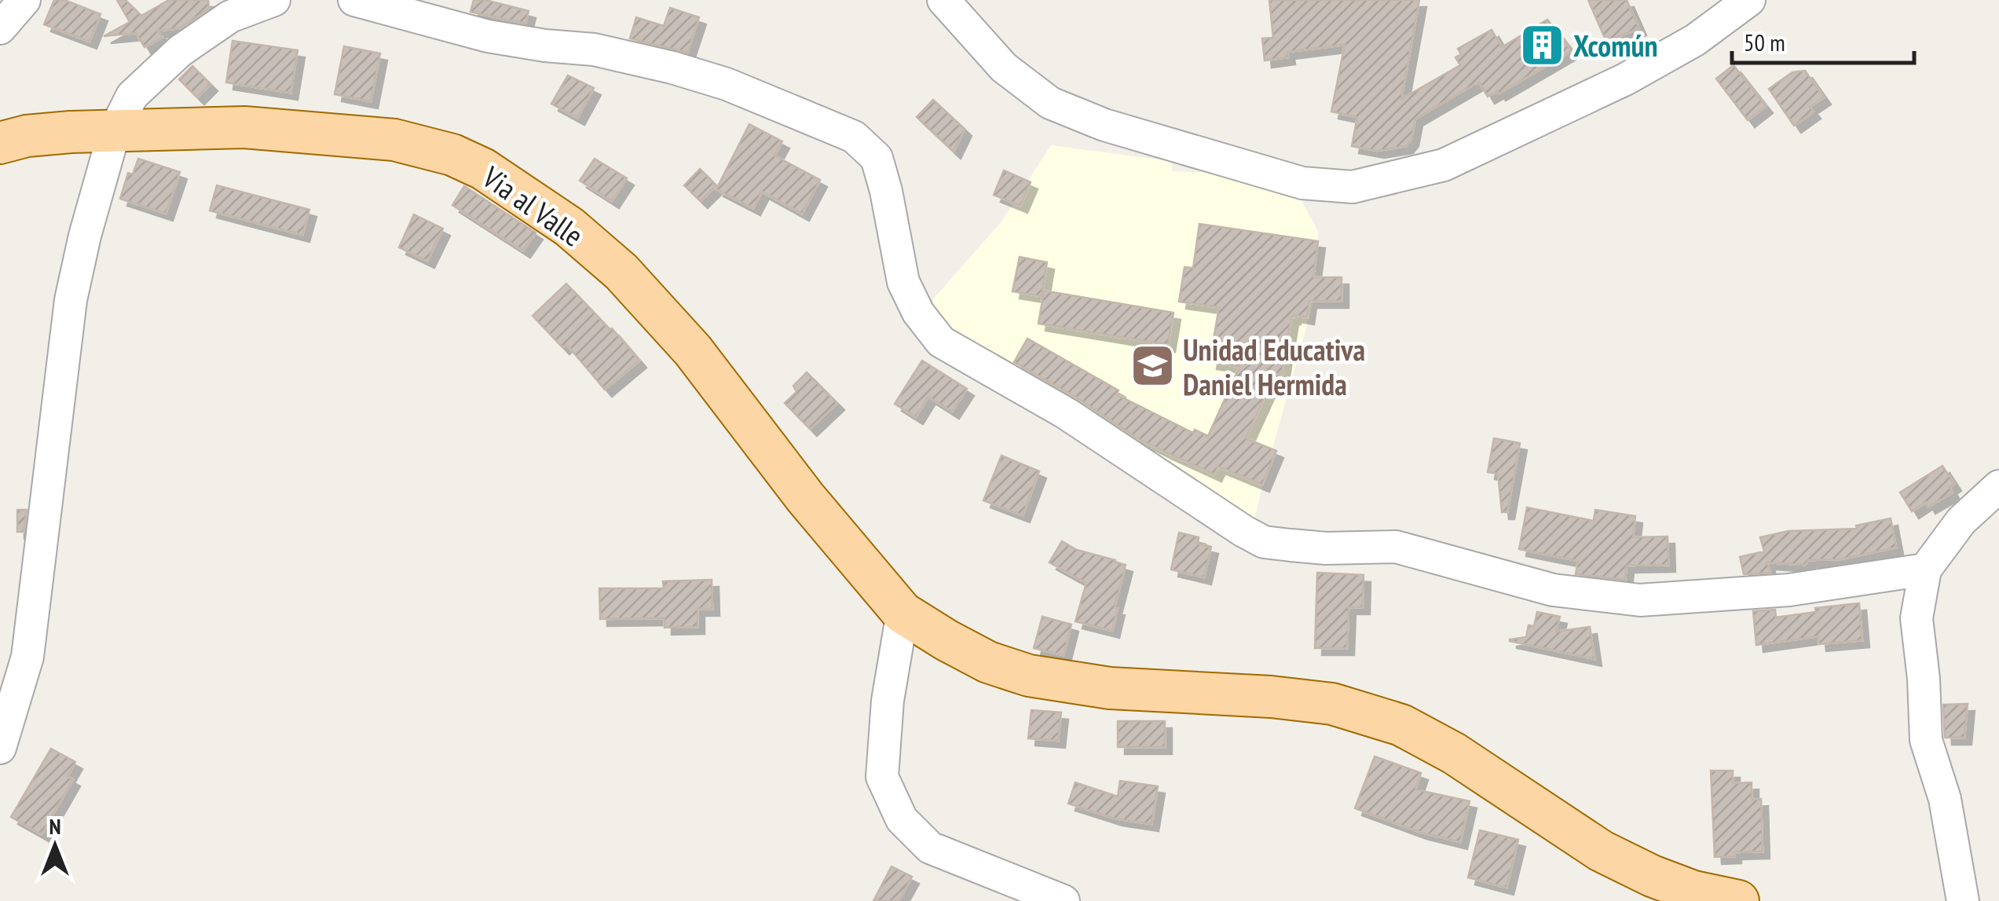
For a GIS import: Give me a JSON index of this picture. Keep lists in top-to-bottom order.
{
  "streets": {
    "main road": ["Via al Valle"]
  },
  "places": {
    "building": ["Xcomún"],
    "school or university": ["Unidad Educativa Daniel Hermida"]
  },
  "scale_bar": "50 m",
  "north": "top"
}
